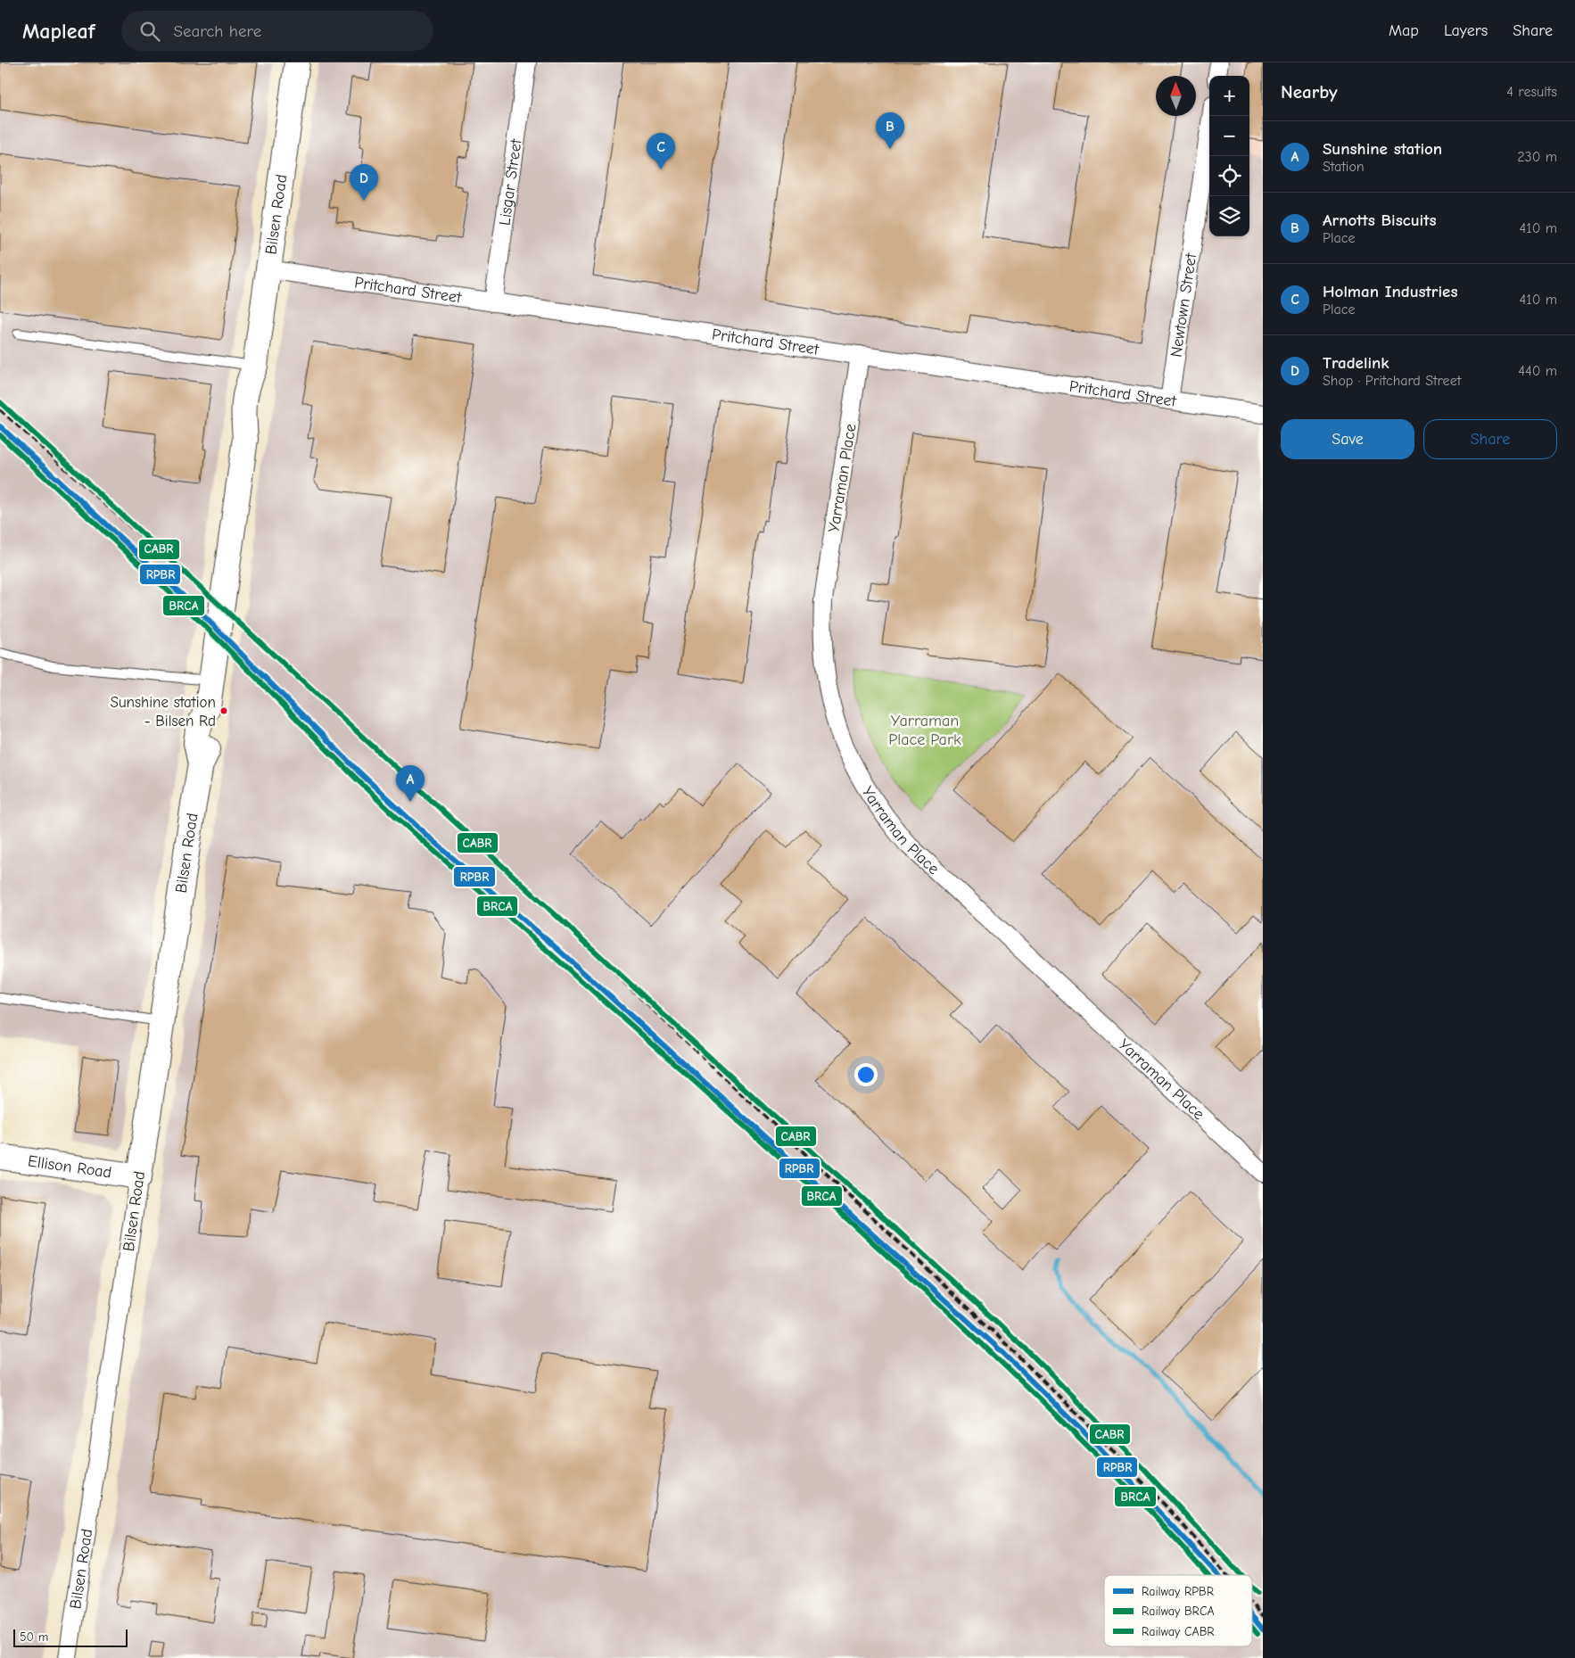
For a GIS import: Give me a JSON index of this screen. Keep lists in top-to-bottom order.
{
  "streets": {
    "street": [
      "Lisgar Street",
      "Bilsen Road",
      "Pritchard Street",
      "Newtown Street",
      "Yarraman Place",
      "Ellison Road"
    ]
  },
  "crossings": [
    ["Lisgar Street", "Pritchard Street"],
    ["Bilsen Road", "Pritchard Street"],
    ["Bilsen Road", "Ellison Road"],
    ["Pritchard Street", "Newtown Street"],
    ["Pritchard Street", "Yarraman Place"]
  ],
  "parks": ["Yarraman Place Park"],
  "places": ["Sunshine station - Bilsen Rd"],
  "lines": ["rail line CABR", "rail line RPBR", "rail line BRCA"],
  "legend": ["Railway RPBR", "Railway BRCA", "Railway CABR"],
  "scale_bar": "50 m",
  "north": "top",
  "page": {
    "header": "Mapleaf",
    "search": "Search here",
    "nav": ["Map", "Layers", "Share"],
    "heading": ["Nearby", "4 results"],
    "map_buttons": ["+", "−"],
    "pins": [
      "B",
      "C",
      "D",
      "A"
    ],
    "list": [
      {
        "mark": "A",
        "name": "Sunshine station",
        "note": "Station",
        "value": "230 m"
      },
      {
        "mark": "B",
        "name": "Arnotts Biscuits",
        "note": "Place",
        "value": "410 m"
      },
      {
        "mark": "C",
        "name": "Holman Industries",
        "note": "Place",
        "value": "410 m"
      },
      {
        "mark": "D",
        "name": "Tradelink",
        "note": "Shop · Pritchard Street",
        "value": "440 m"
      }
    ],
    "buttons": ["Save", "Share"],
    "scale": "50 m"
  }
}
